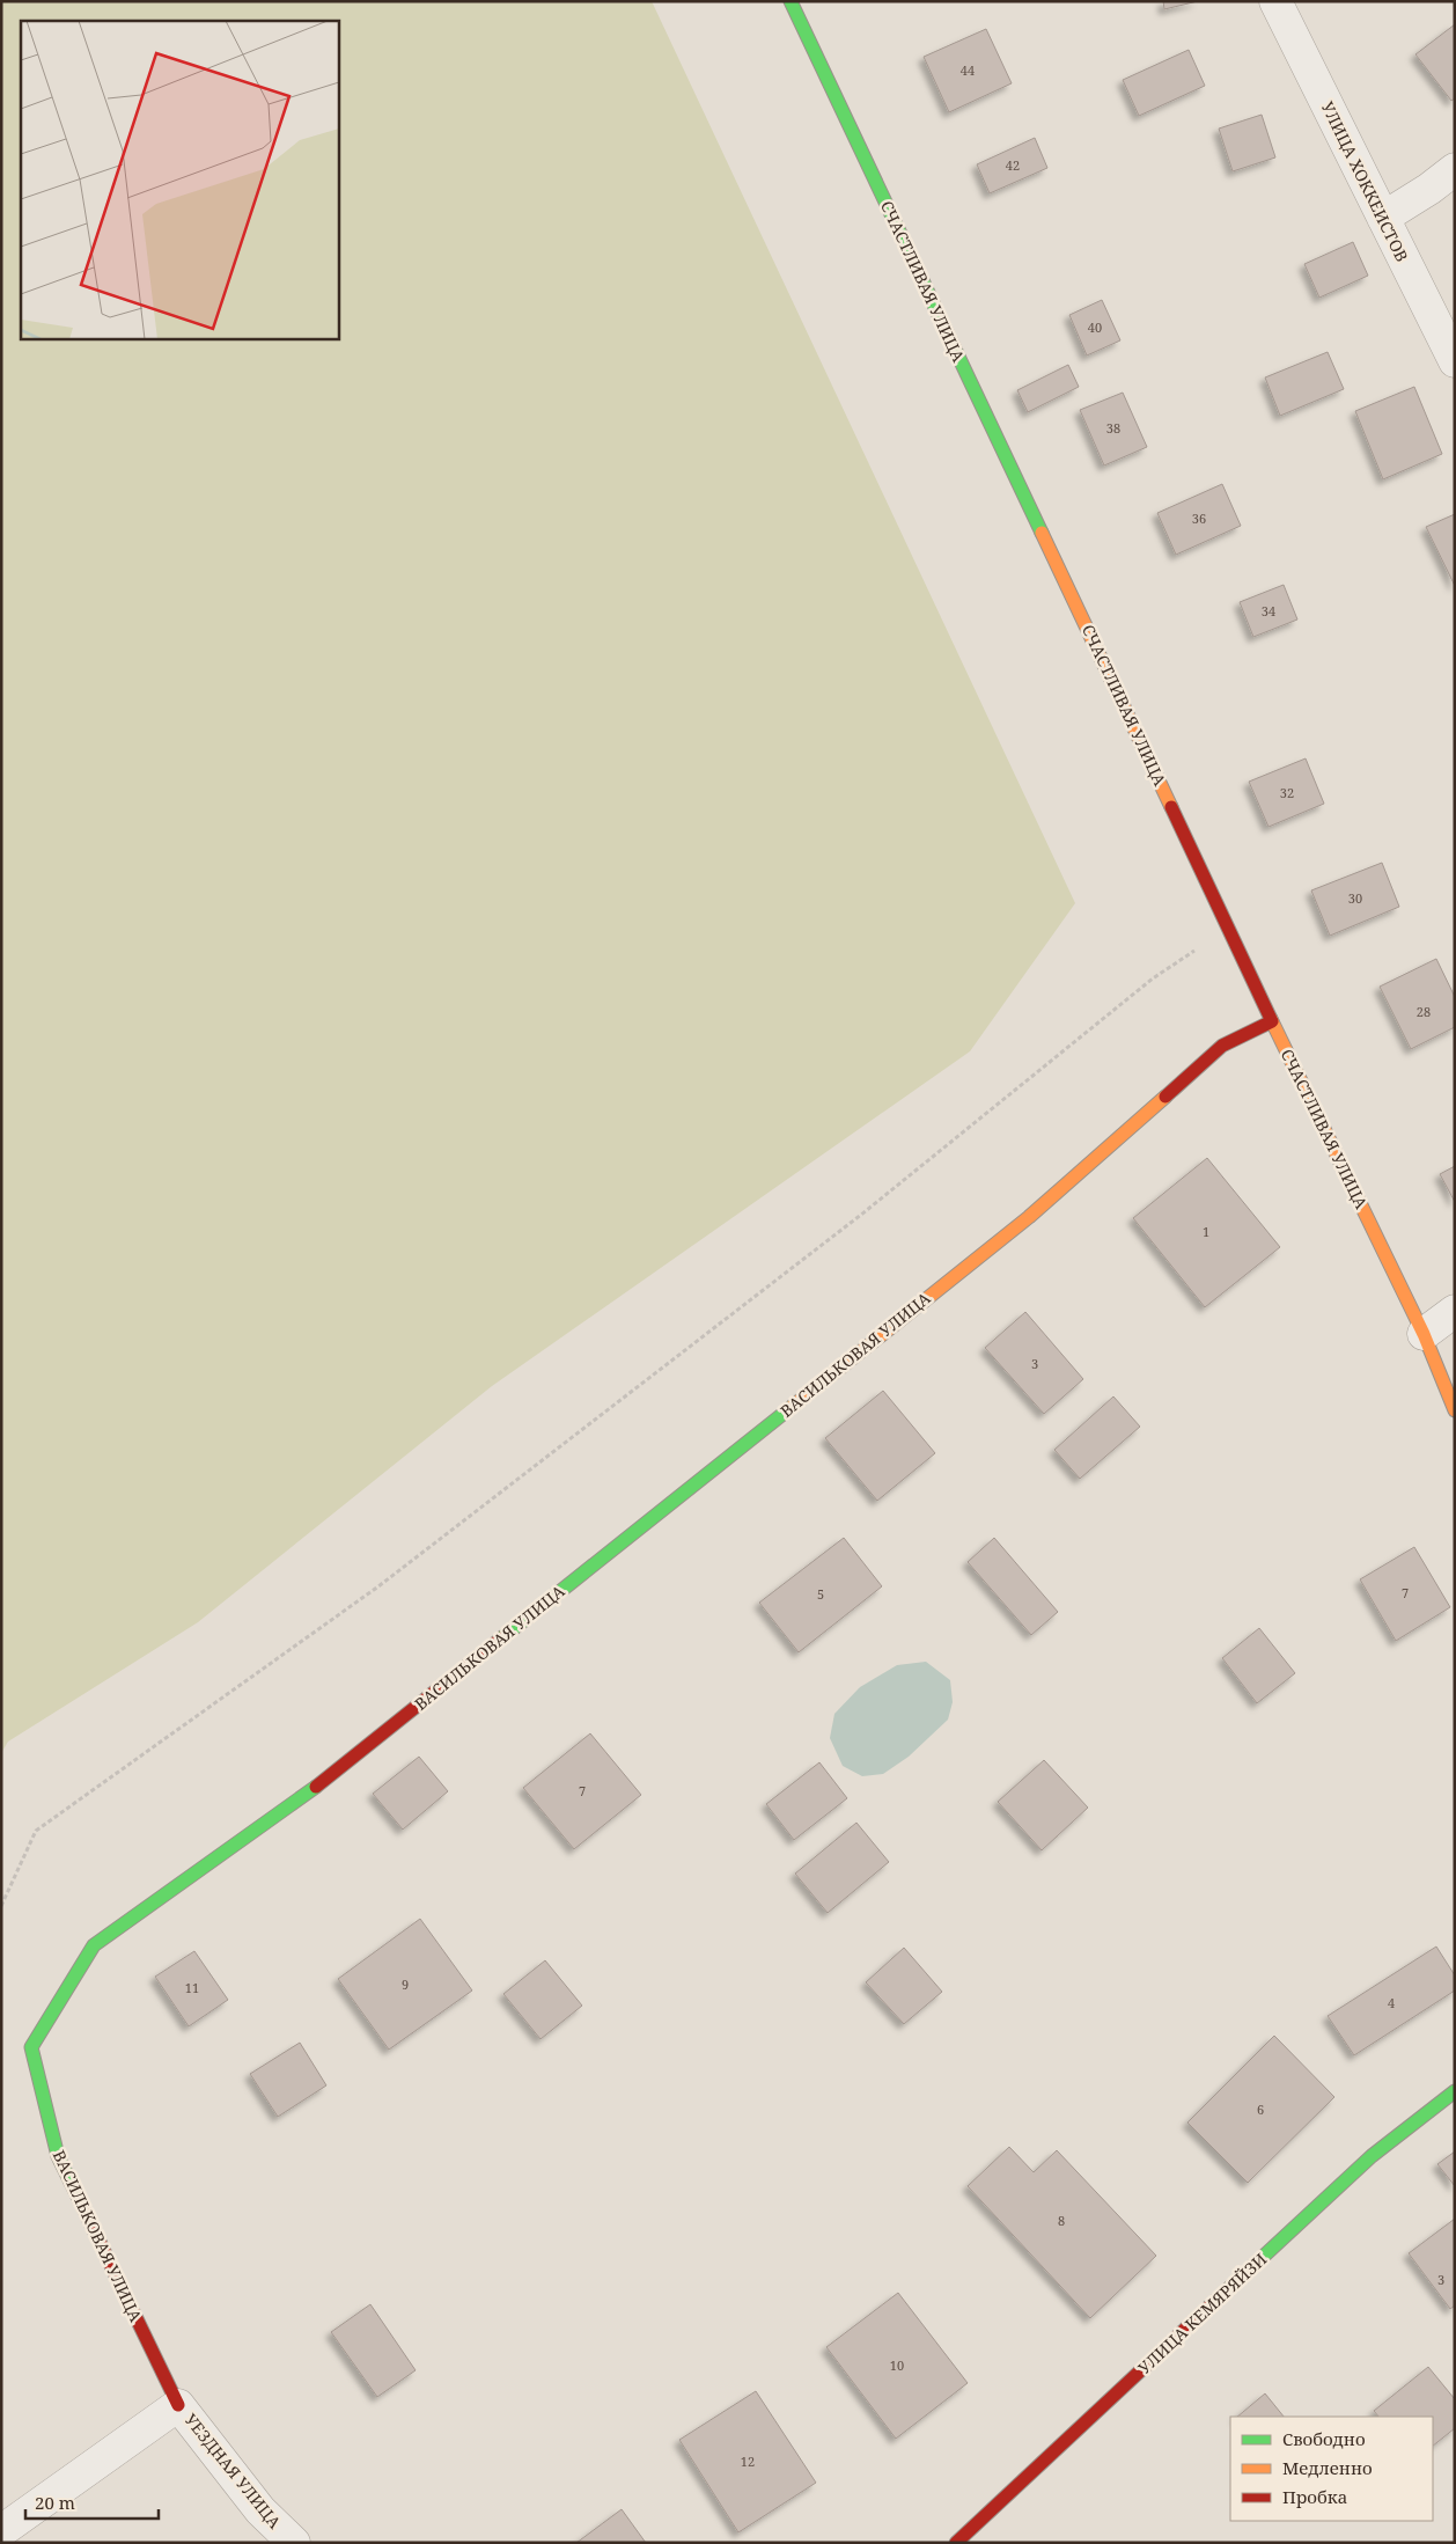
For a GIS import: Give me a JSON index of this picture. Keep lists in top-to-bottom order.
{
  "streets": {
    "street": [
      "УЛИЦА ХОККЕИСТОВ",
      "СЧАСТЛИВАЯ УЛИЦА",
      "ВАСИЛЬКОВАЯ УЛИЦА",
      "УЛИЦА КЕМЯРЯЙЗИ",
      "УЕЗДНАЯ УЛИЦА"
    ]
  },
  "crossings": [
    ["СЧАСТЛИВАЯ УЛИЦА", "ВАСИЛЬКОВАЯ УЛИЦА"],
    ["ВАСИЛЬКОВАЯ УЛИЦА", "УЕЗДНАЯ УЛИЦА"]
  ],
  "house_numbers": [
    "44",
    "42",
    "40",
    "38",
    "36",
    "34",
    "32",
    "30",
    "28",
    "1",
    "3",
    "7",
    "5",
    "7",
    "9",
    "11",
    "4",
    "6",
    "8",
    "3",
    "10",
    "12"
  ],
  "legend": ["Свободно", "Медленно", "Пробка"],
  "scale_bar": "20 m"
}
